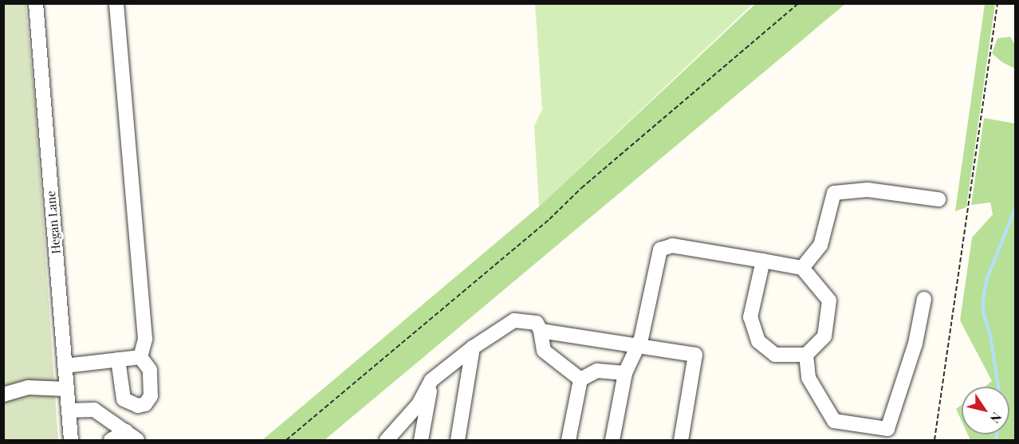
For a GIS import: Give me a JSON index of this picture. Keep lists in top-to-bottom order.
{
  "streets": {
    "street": ["Hegan Lane"]
  },
  "north": "bottom right"
}
